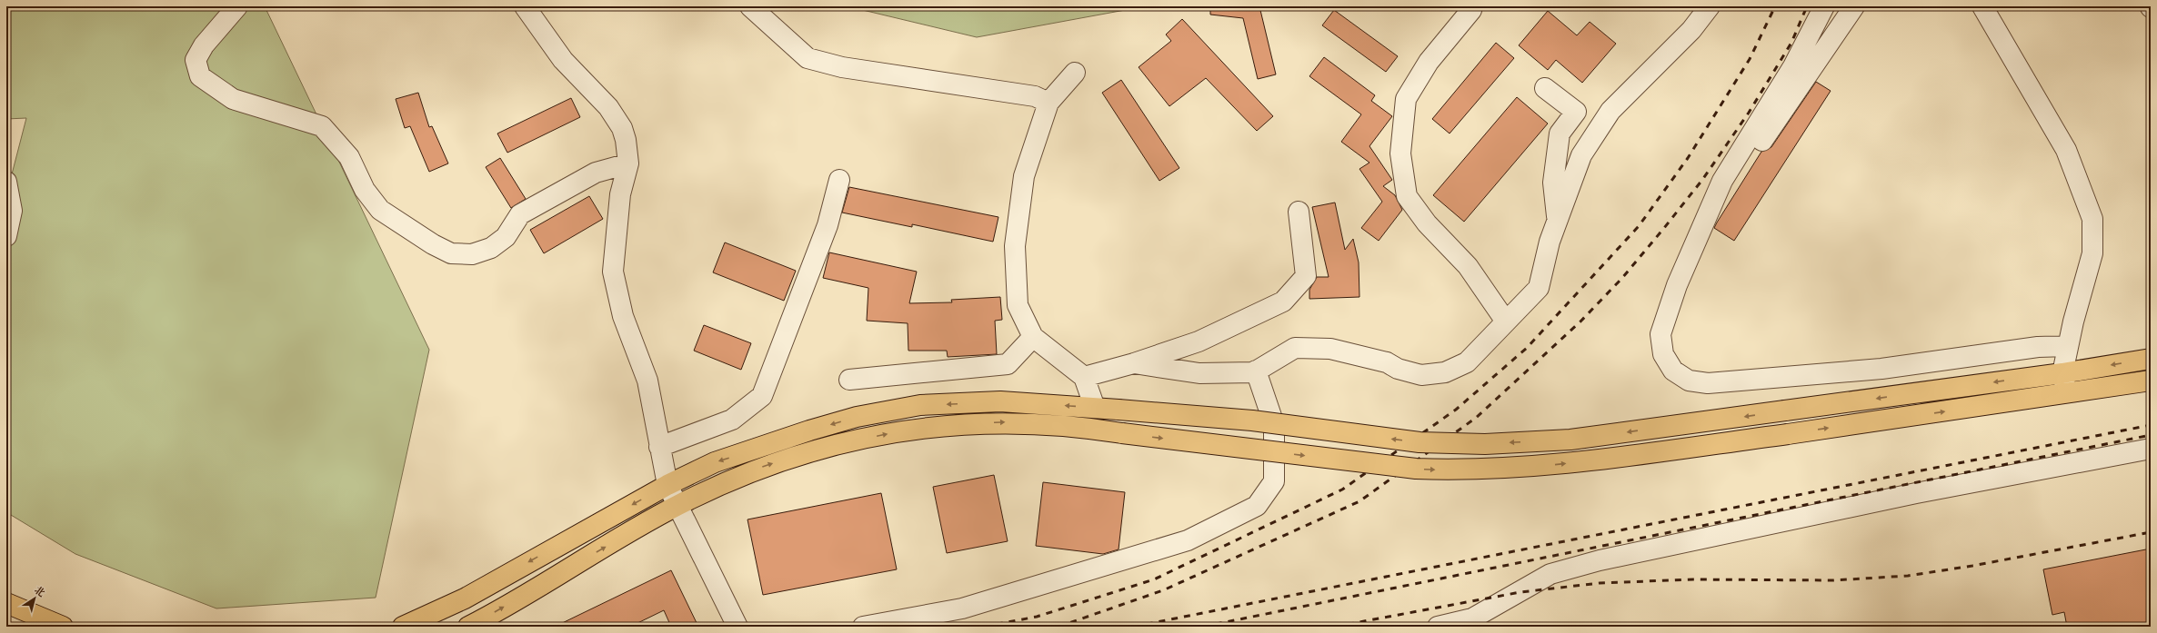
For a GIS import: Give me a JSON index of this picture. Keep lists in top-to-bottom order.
{
  "north": "top right"
}
